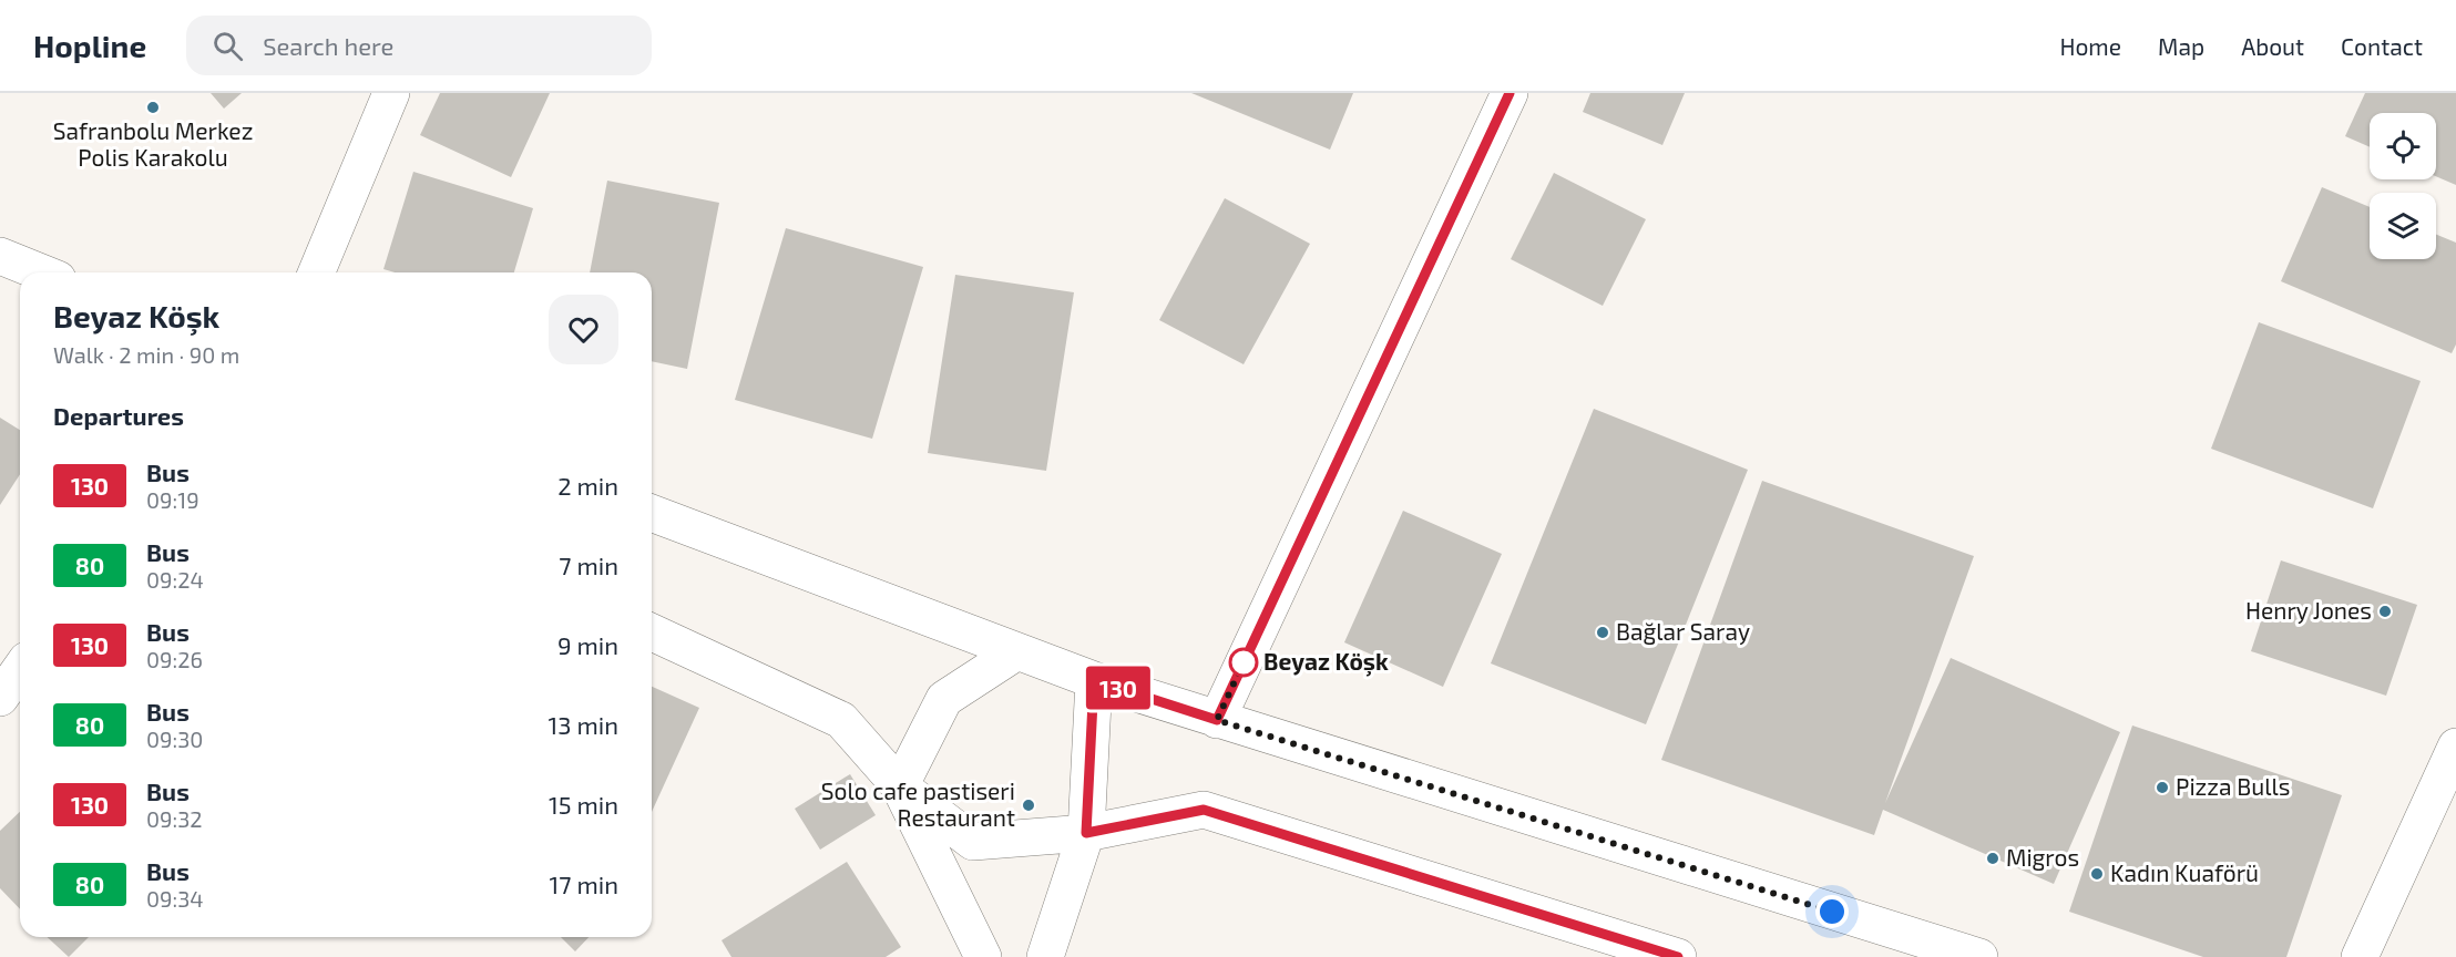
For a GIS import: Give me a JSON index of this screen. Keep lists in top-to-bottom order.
{
  "places": [
    "Safranbolu Merkez Polis Karakolu",
    "Henry Jones",
    "Bağlar Saray",
    "Beyaz Köşk",
    "Pizza Bulls",
    "Solo cafe pastiseri Restaurant",
    "Migros",
    "Kadın Kuaförü"
  ],
  "lines": ["bus line 130"],
  "page": {
    "header": "Hopline",
    "search": "Search here",
    "nav": [
      "Home",
      "Map",
      "About",
      "Contact"
    ],
    "on_map": "130",
    "heading": [
      ["Beyaz Köşk", "Walk · 2 min · 90 m"],
      "Departures"
    ],
    "list": [
      {
        "mark": "130",
        "name": "Bus",
        "note": "09:19",
        "value": "2 min"
      },
      {
        "mark": "80",
        "name": "Bus",
        "note": "09:24",
        "value": "7 min"
      },
      {
        "mark": "130",
        "name": "Bus",
        "note": "09:26",
        "value": "9 min"
      },
      {
        "mark": "80",
        "name": "Bus",
        "note": "09:30",
        "value": "13 min"
      },
      {
        "mark": "130",
        "name": "Bus",
        "note": "09:32",
        "value": "15 min"
      },
      {
        "mark": "80",
        "name": "Bus",
        "note": "09:34",
        "value": "17 min"
      }
    ]
  }
}
